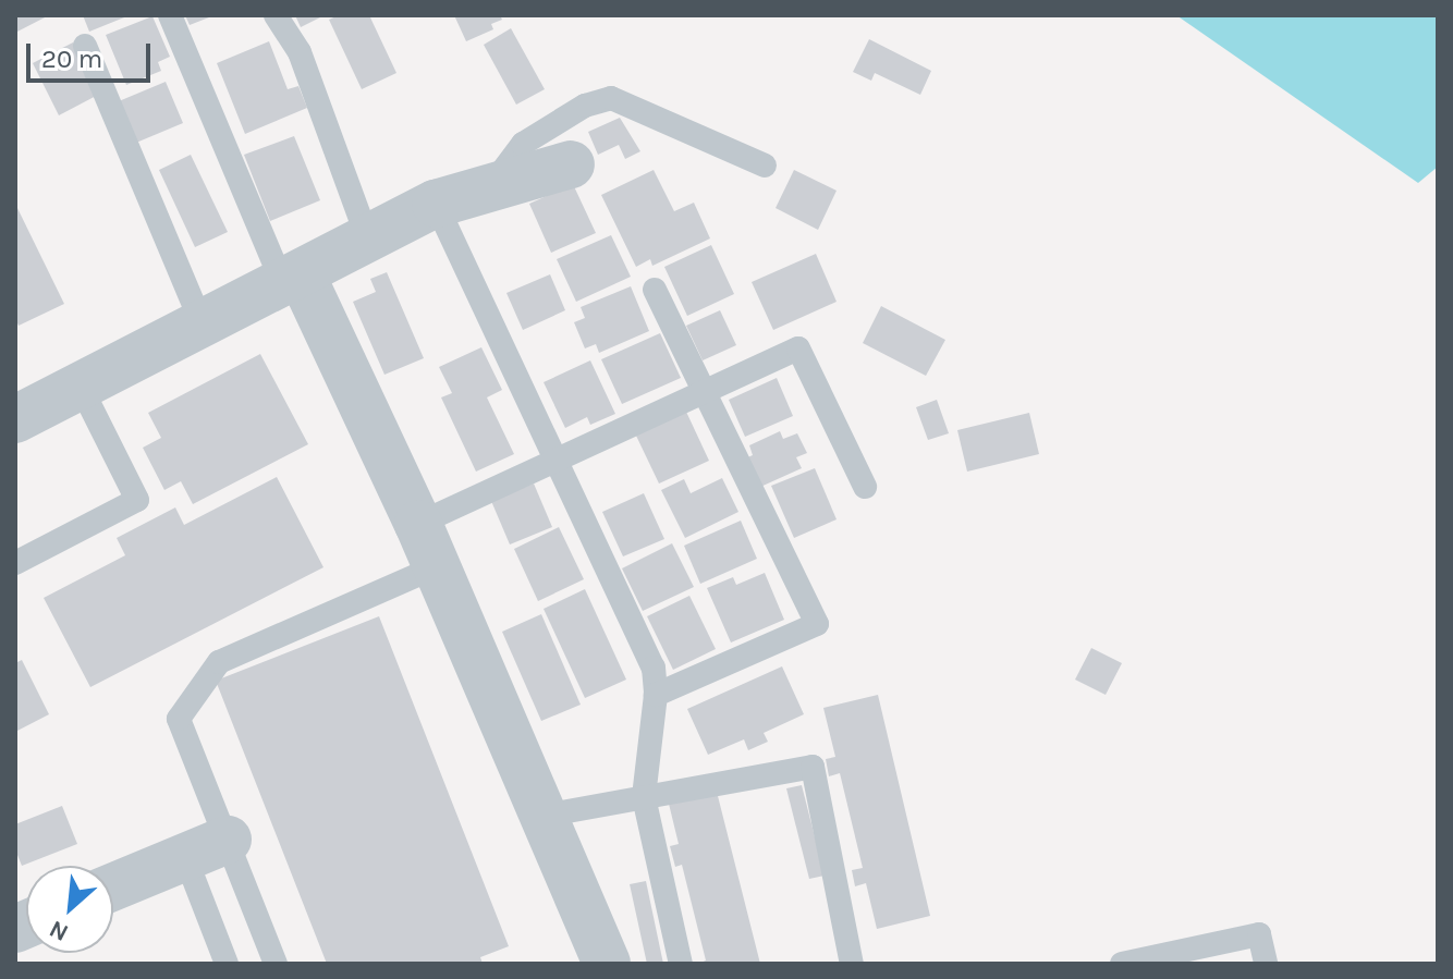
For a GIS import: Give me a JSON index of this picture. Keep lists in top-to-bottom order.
{
  "scale_bar": "20 m",
  "north": "bottom left"
}
